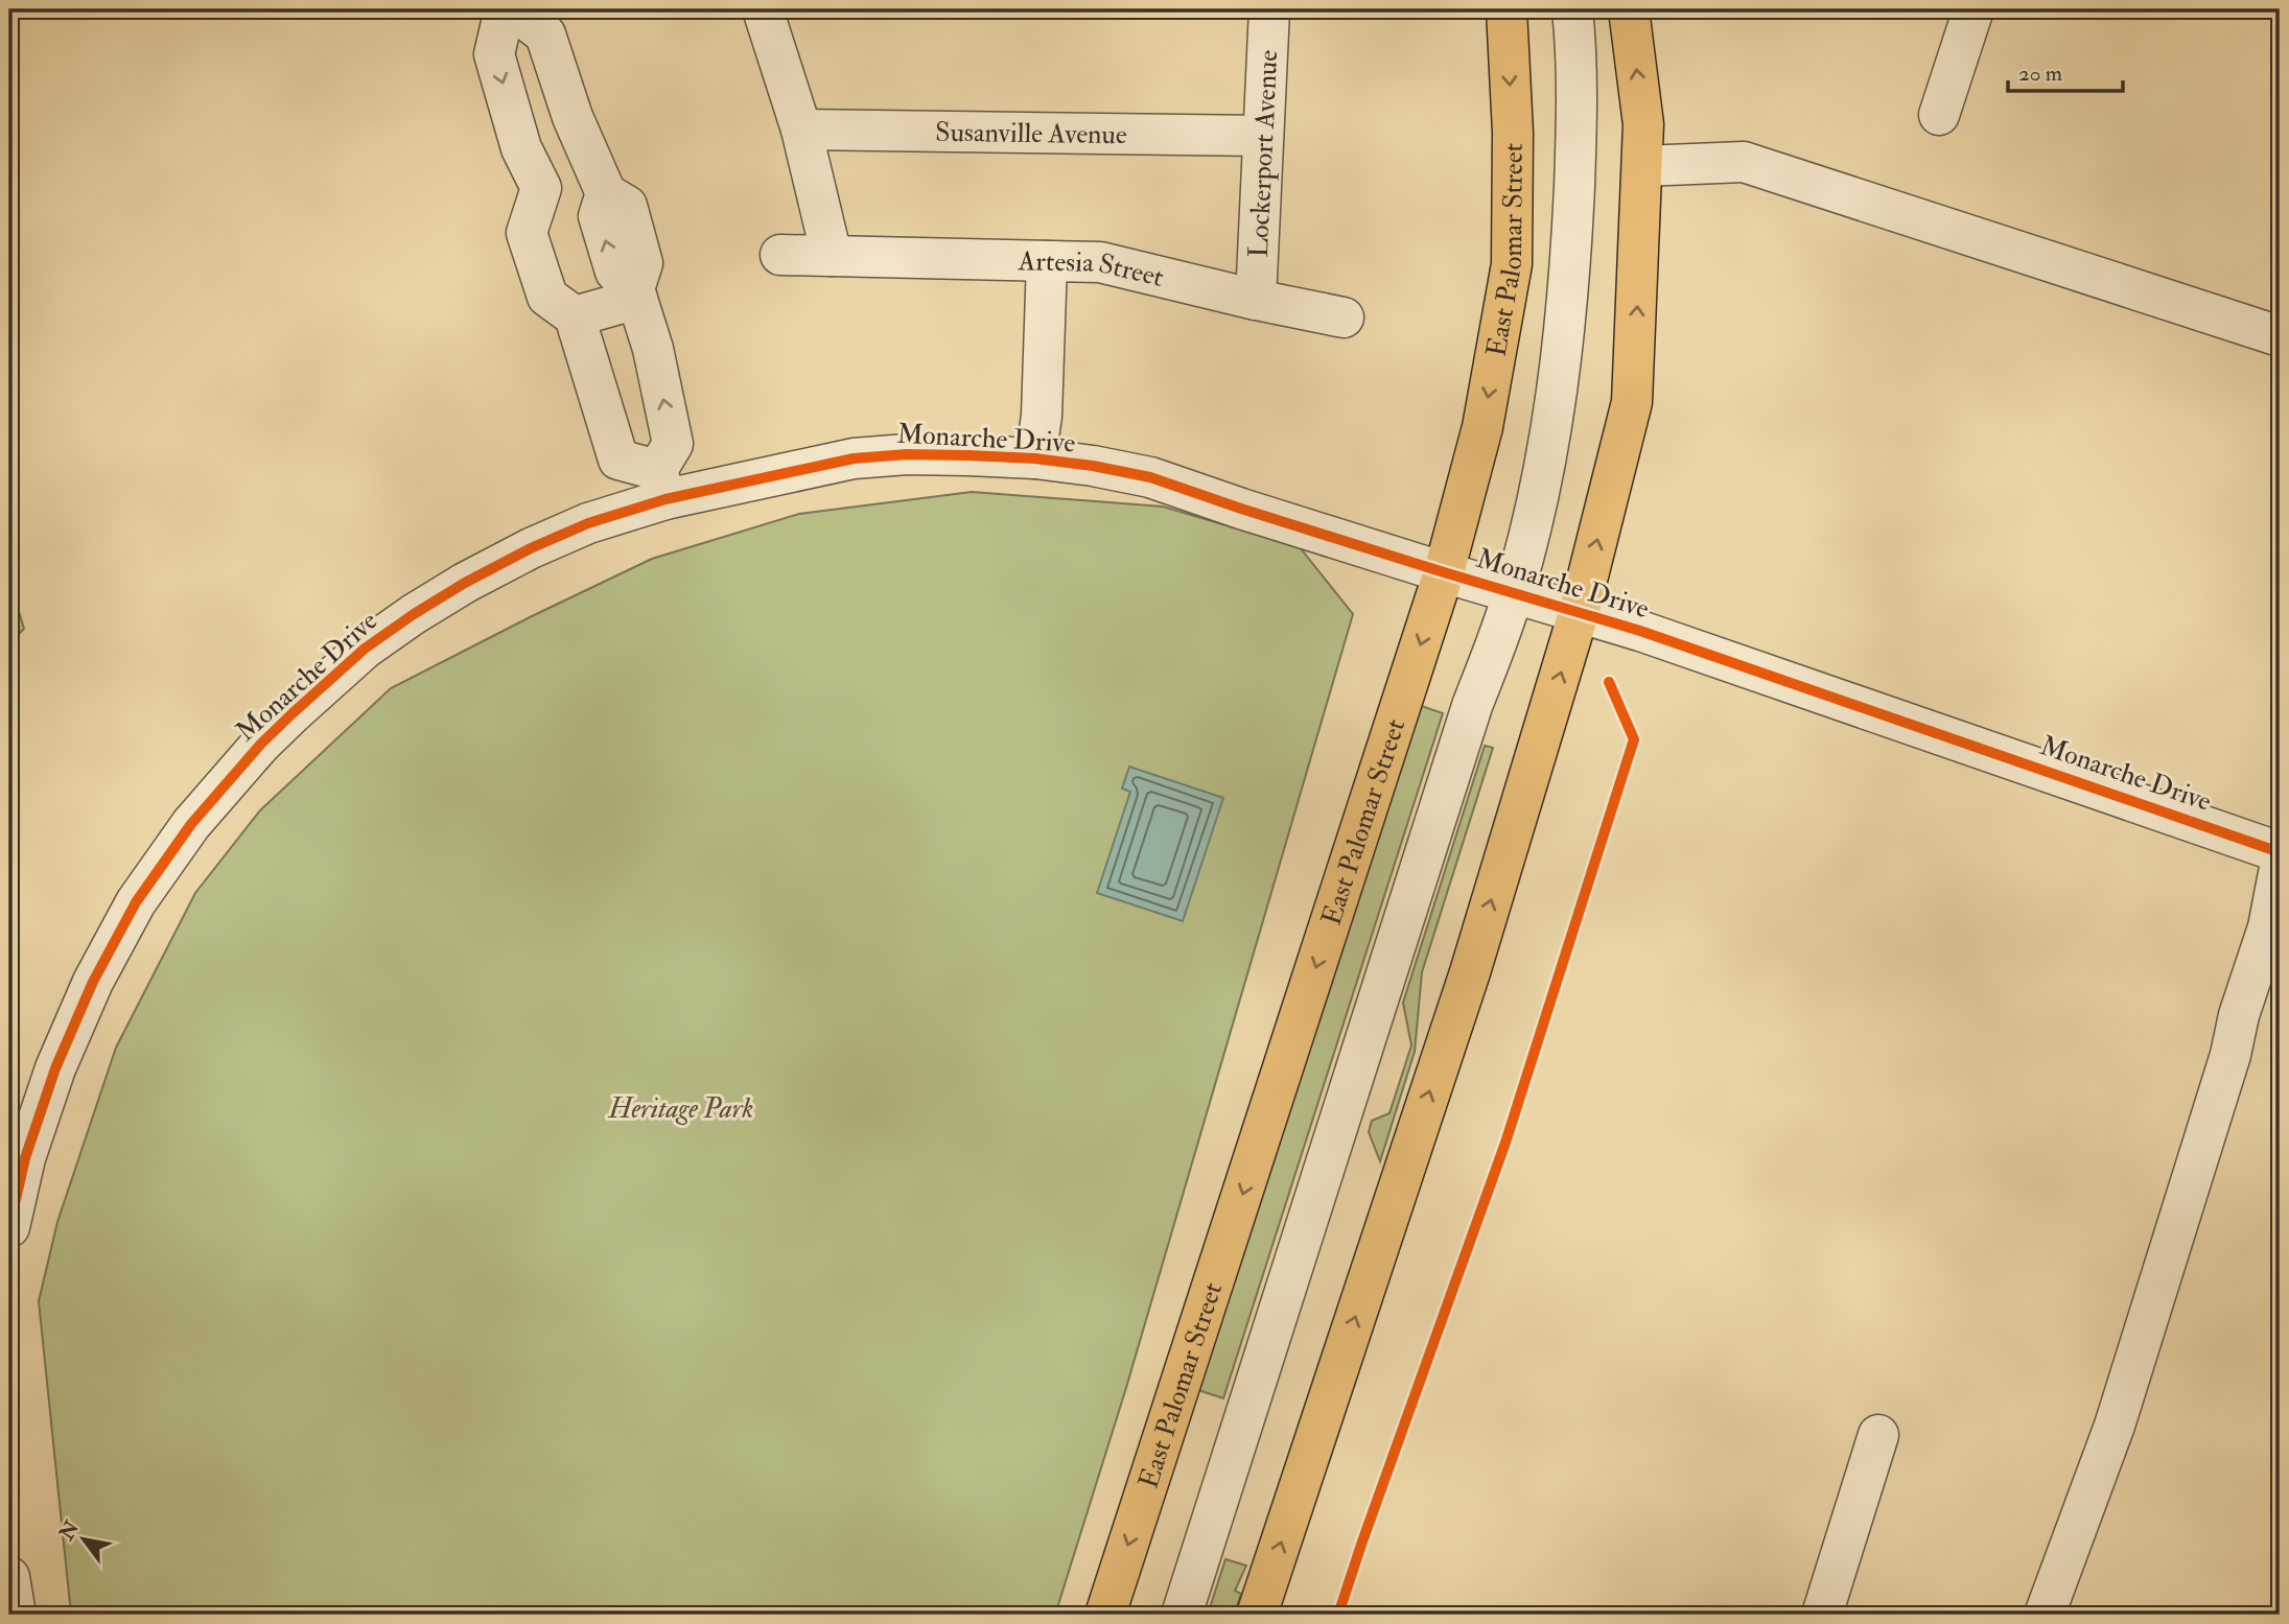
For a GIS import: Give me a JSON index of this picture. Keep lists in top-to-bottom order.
{
  "streets": {
    "main road": ["East Palomar Street"],
    "street": [
      "Susanville Avenue",
      "Lockerport Avenue",
      "Artesia Street",
      "Monarche Drive"
    ]
  },
  "crossings": [
    ["Susanville Avenue", "Lockerport Avenue"],
    ["Lockerport Avenue", "Artesia Street"],
    ["East Palomar Street", "Monarche Drive"]
  ],
  "parks": ["Heritage Park"],
  "scale_bar": "20 m",
  "north": "top left"
}
